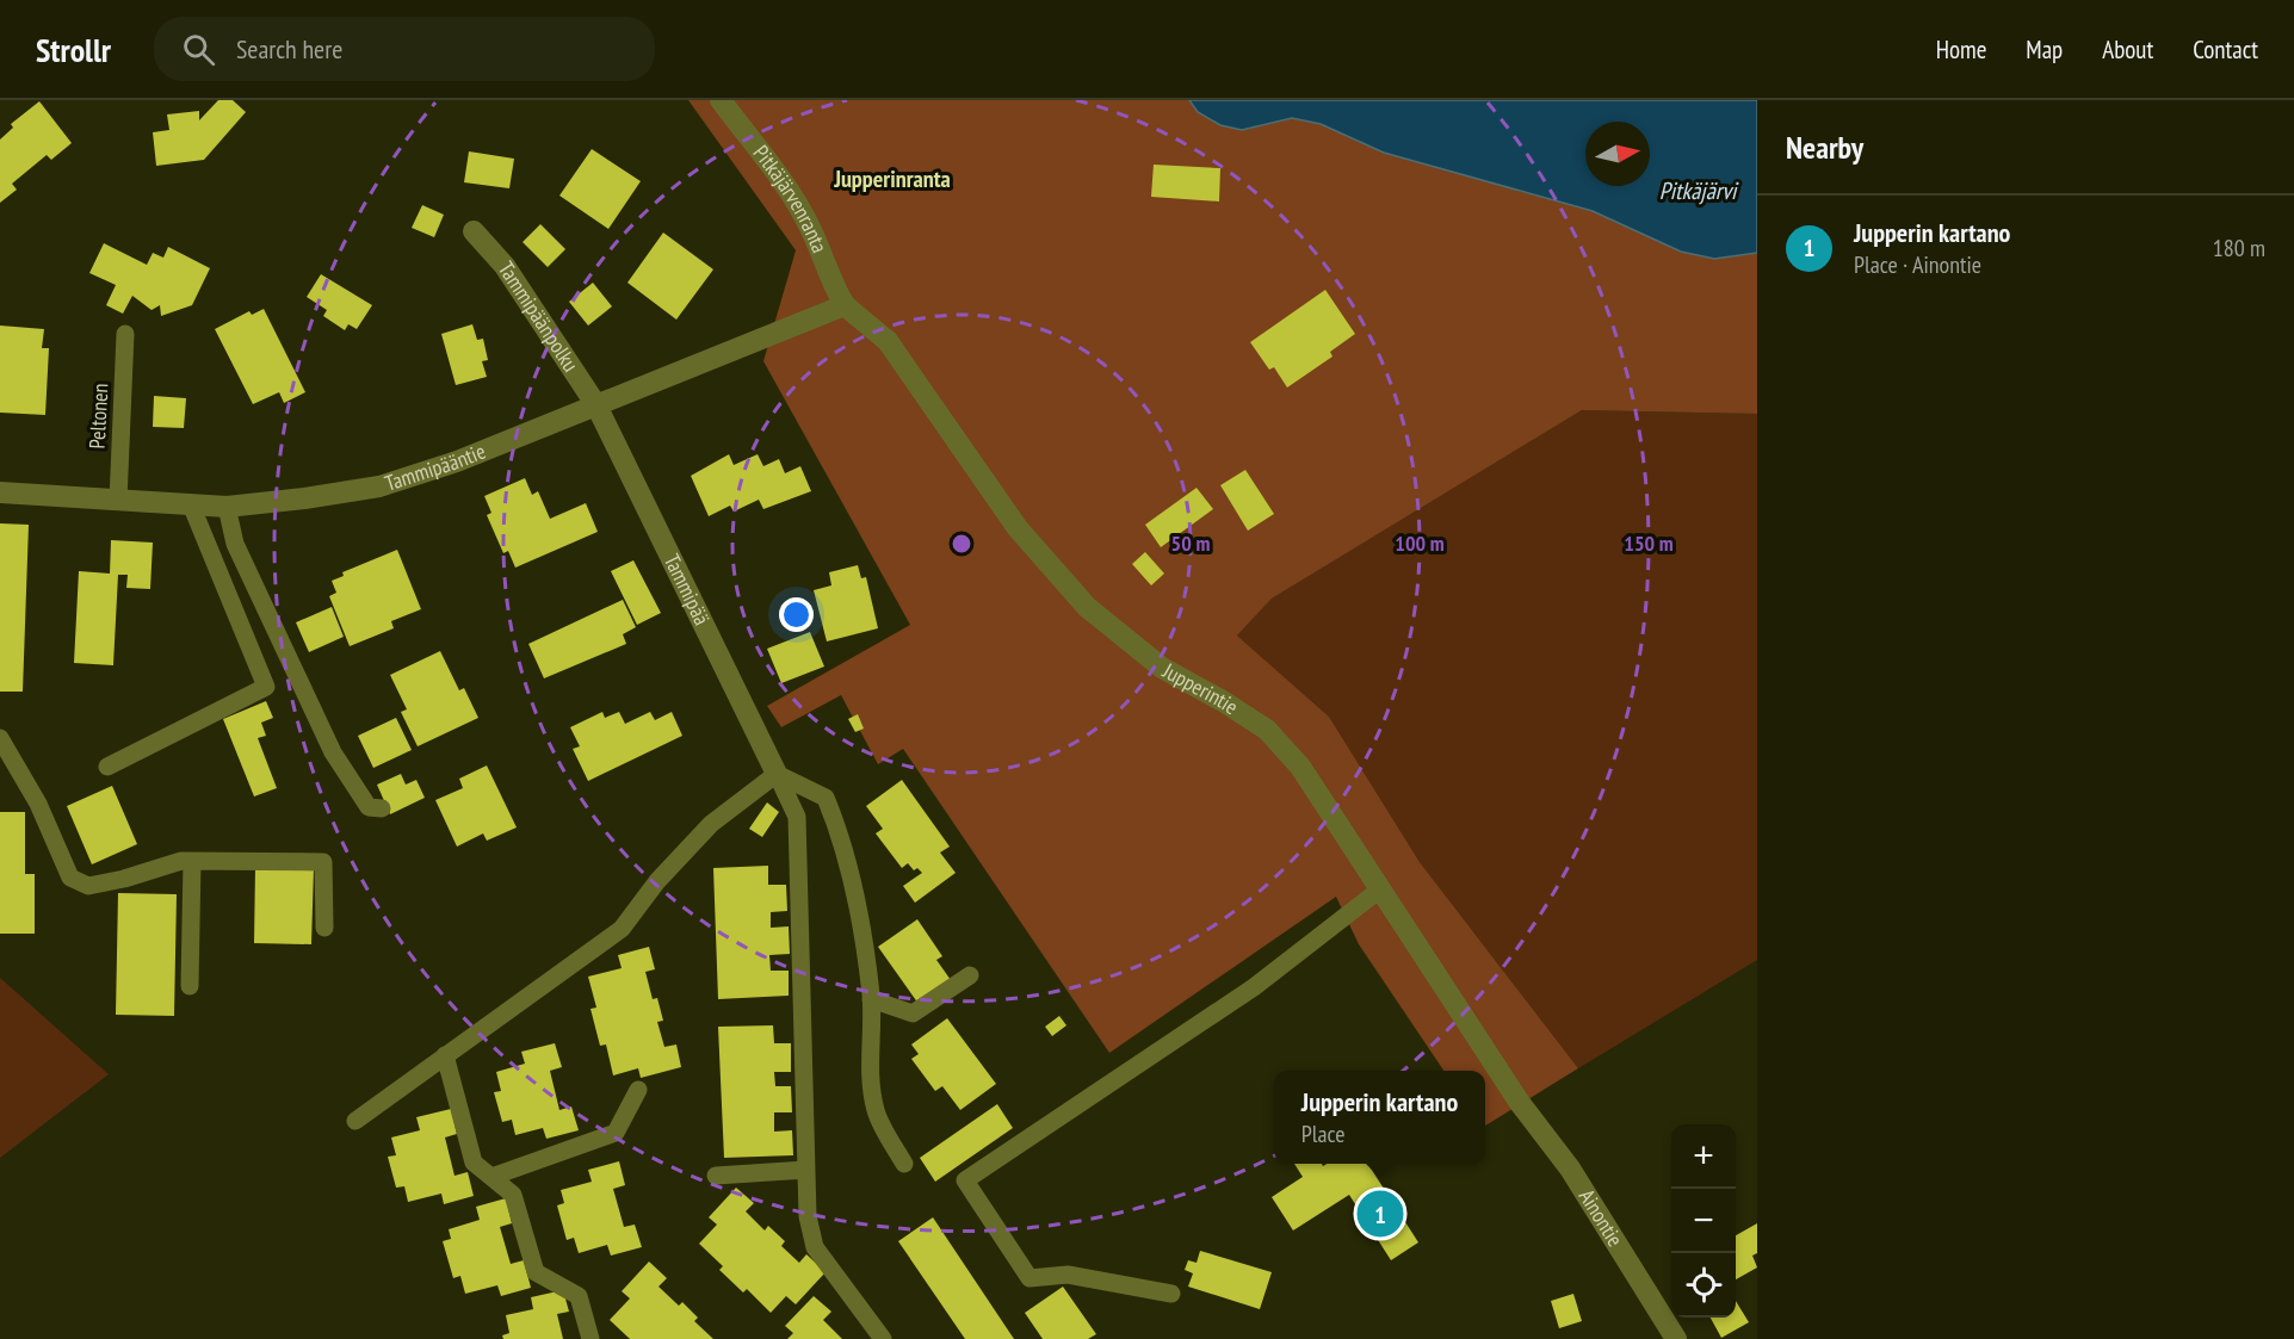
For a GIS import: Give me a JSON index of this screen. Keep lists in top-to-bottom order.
{
  "streets": {
    "street": [
      "Pitkäjärvenranta",
      "Tammipäänpolku",
      "Tammipääntie",
      "Tammipää",
      "Jupperintie",
      "Ainontie"
    ],
    "lane": ["Peltonen"]
  },
  "crossings": [
    ["Pitkäjärvenranta", "Tammipääntie"],
    ["Pitkäjärvenranta", "Jupperintie"],
    ["Tammipäänpolku", "Tammipääntie"],
    ["Tammipäänpolku", "Tammipää"],
    ["Peltonen", "Tammipääntie"],
    ["Tammipääntie", "Tammipää"],
    ["Tammipääntie", "Jupperintie"],
    ["Jupperintie", "Ainontie"]
  ],
  "districts": ["Jupperinranta"],
  "water": ["Pitkäjärvi"],
  "north": "right",
  "page": {
    "header": "Strollr",
    "search": "Search here",
    "nav": [
      "Home",
      "Map",
      "About",
      "Contact"
    ],
    "heading": "Nearby",
    "list": [
      {
        "mark": "1",
        "name": "Jupperin kartano",
        "note": "Place · Ainontie",
        "value": "180 m"
      }
    ],
    "popup": ["Jupperin kartano", "Place"],
    "map_buttons": ["+", "−"],
    "pins": "1"
  },
  "rings": ["50 m", "100 m", "150 m"]
}
